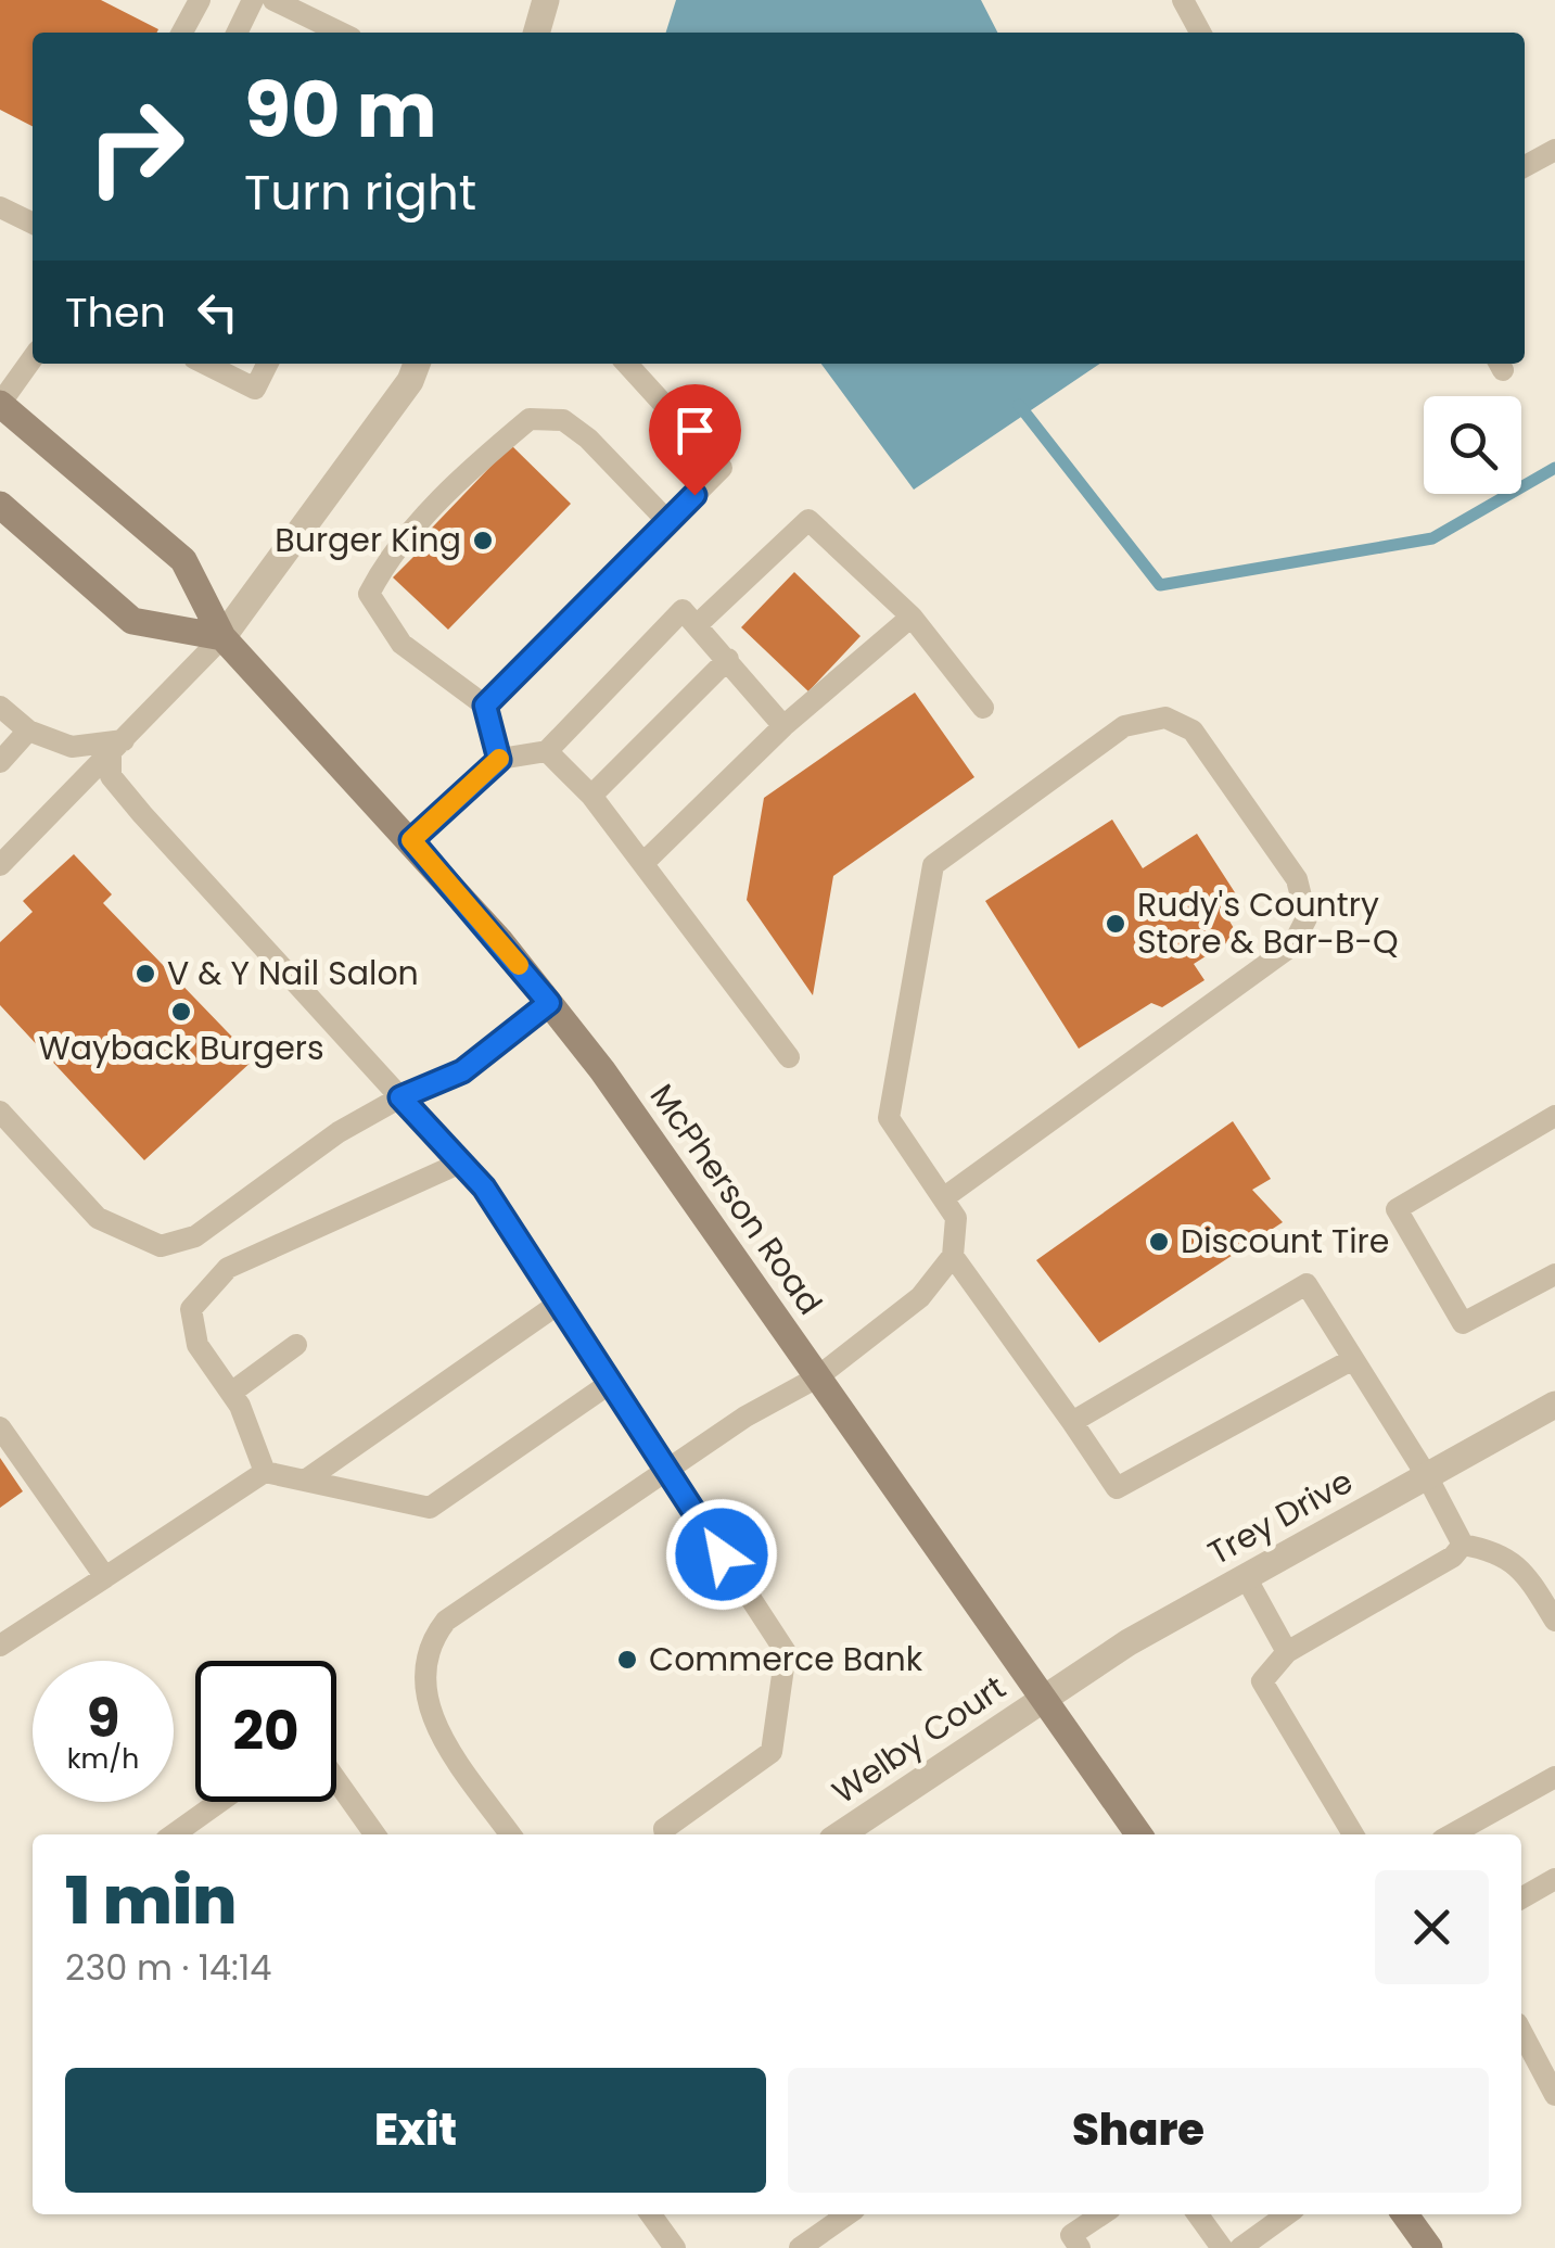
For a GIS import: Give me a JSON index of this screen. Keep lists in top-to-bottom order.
{
  "streets": {
    "main road": ["McPherson Road"],
    "street": ["Trey Drive", "Welby Court"]
  },
  "crossings": [
    ["McPherson Road", "Trey Drive"],
    ["McPherson Road", "Welby Court"],
    ["Trey Drive", "Welby Court"]
  ],
  "places": [
    "Burger King",
    "Rudy's Country Store & Bar-B-Q",
    "V & Y Nail Salon",
    "Wayback Burgers",
    "Discount Tire",
    "Commerce Bank"
  ],
  "page": {
    "turn": ["90 m", "Turn right"],
    "then": "Then",
    "speed": "9 km/h",
    "limit": "20",
    "heading": ["1 min", "230 m · 14:14"],
    "buttons": ["Exit", "Share"]
  }
}
